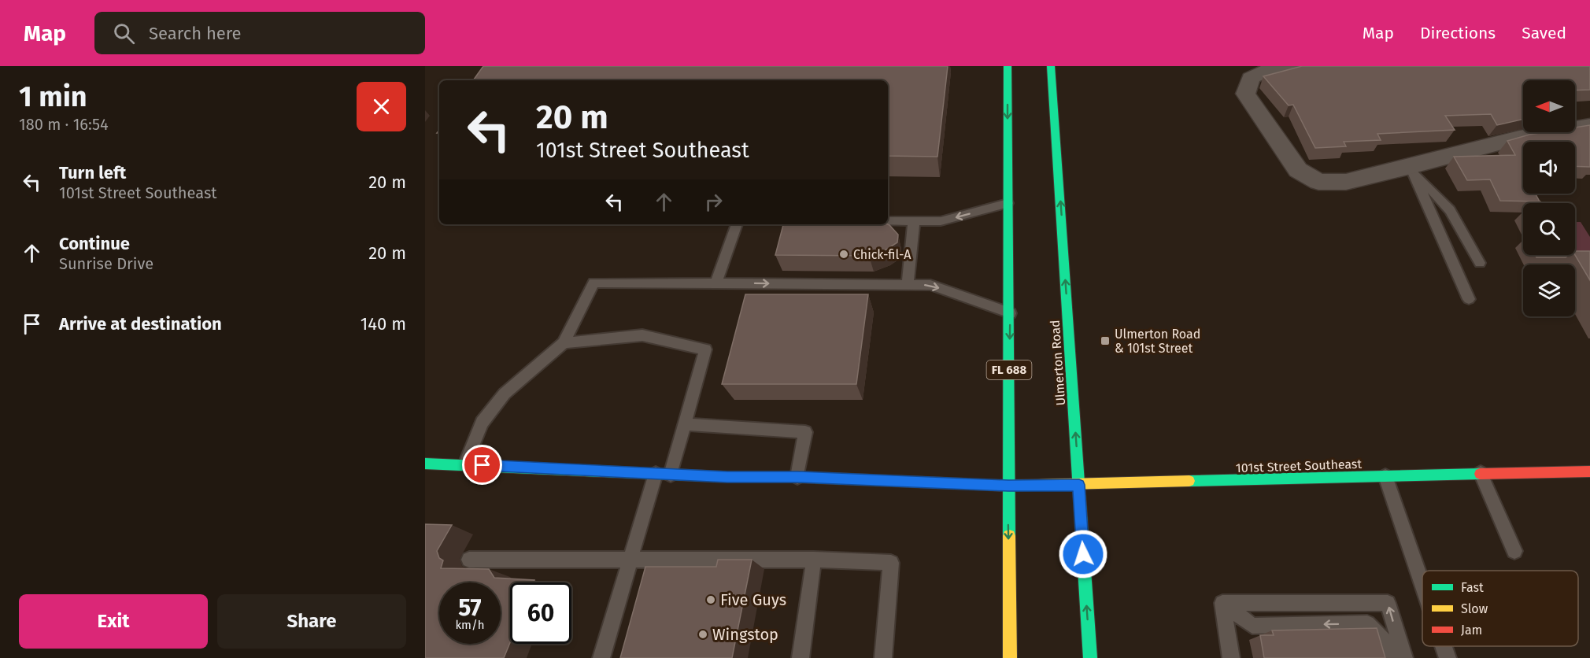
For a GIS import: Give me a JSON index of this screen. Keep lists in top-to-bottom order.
{
  "streets": {
    "main road": ["Ulmerton Road", "FL 688", "101st Street Southeast"]
  },
  "crossings": [
    ["Ulmerton Road", "101st Street Southeast"],
    ["FL 688", "101st Street Southeast"]
  ],
  "places": {
    "other": ["Chick-fil-A", "Five Guys", "Wingstop"],
    "transit": ["Ulmerton Road & 101st Street"]
  },
  "legend": ["Fast", "Slow", "Jam"],
  "north": "left",
  "page": {
    "header": "Map",
    "search": "Search here",
    "nav": ["Map", "Directions", "Saved"],
    "heading": ["1 min", "180 m · 16:54"],
    "turn": ["20 m", "101st Street Southeast"],
    "list": [
      {
        "name": "Turn left",
        "note": "101st Street Southeast",
        "value": "20 m"
      },
      {
        "name": "Continue",
        "note": "Sunrise Drive",
        "value": "20 m"
      },
      {
        "name": "Arrive at destination",
        "value": "140 m"
      }
    ],
    "speed": "57 km/h",
    "limit": "60",
    "buttons": ["Exit", "Share"]
  }
}
